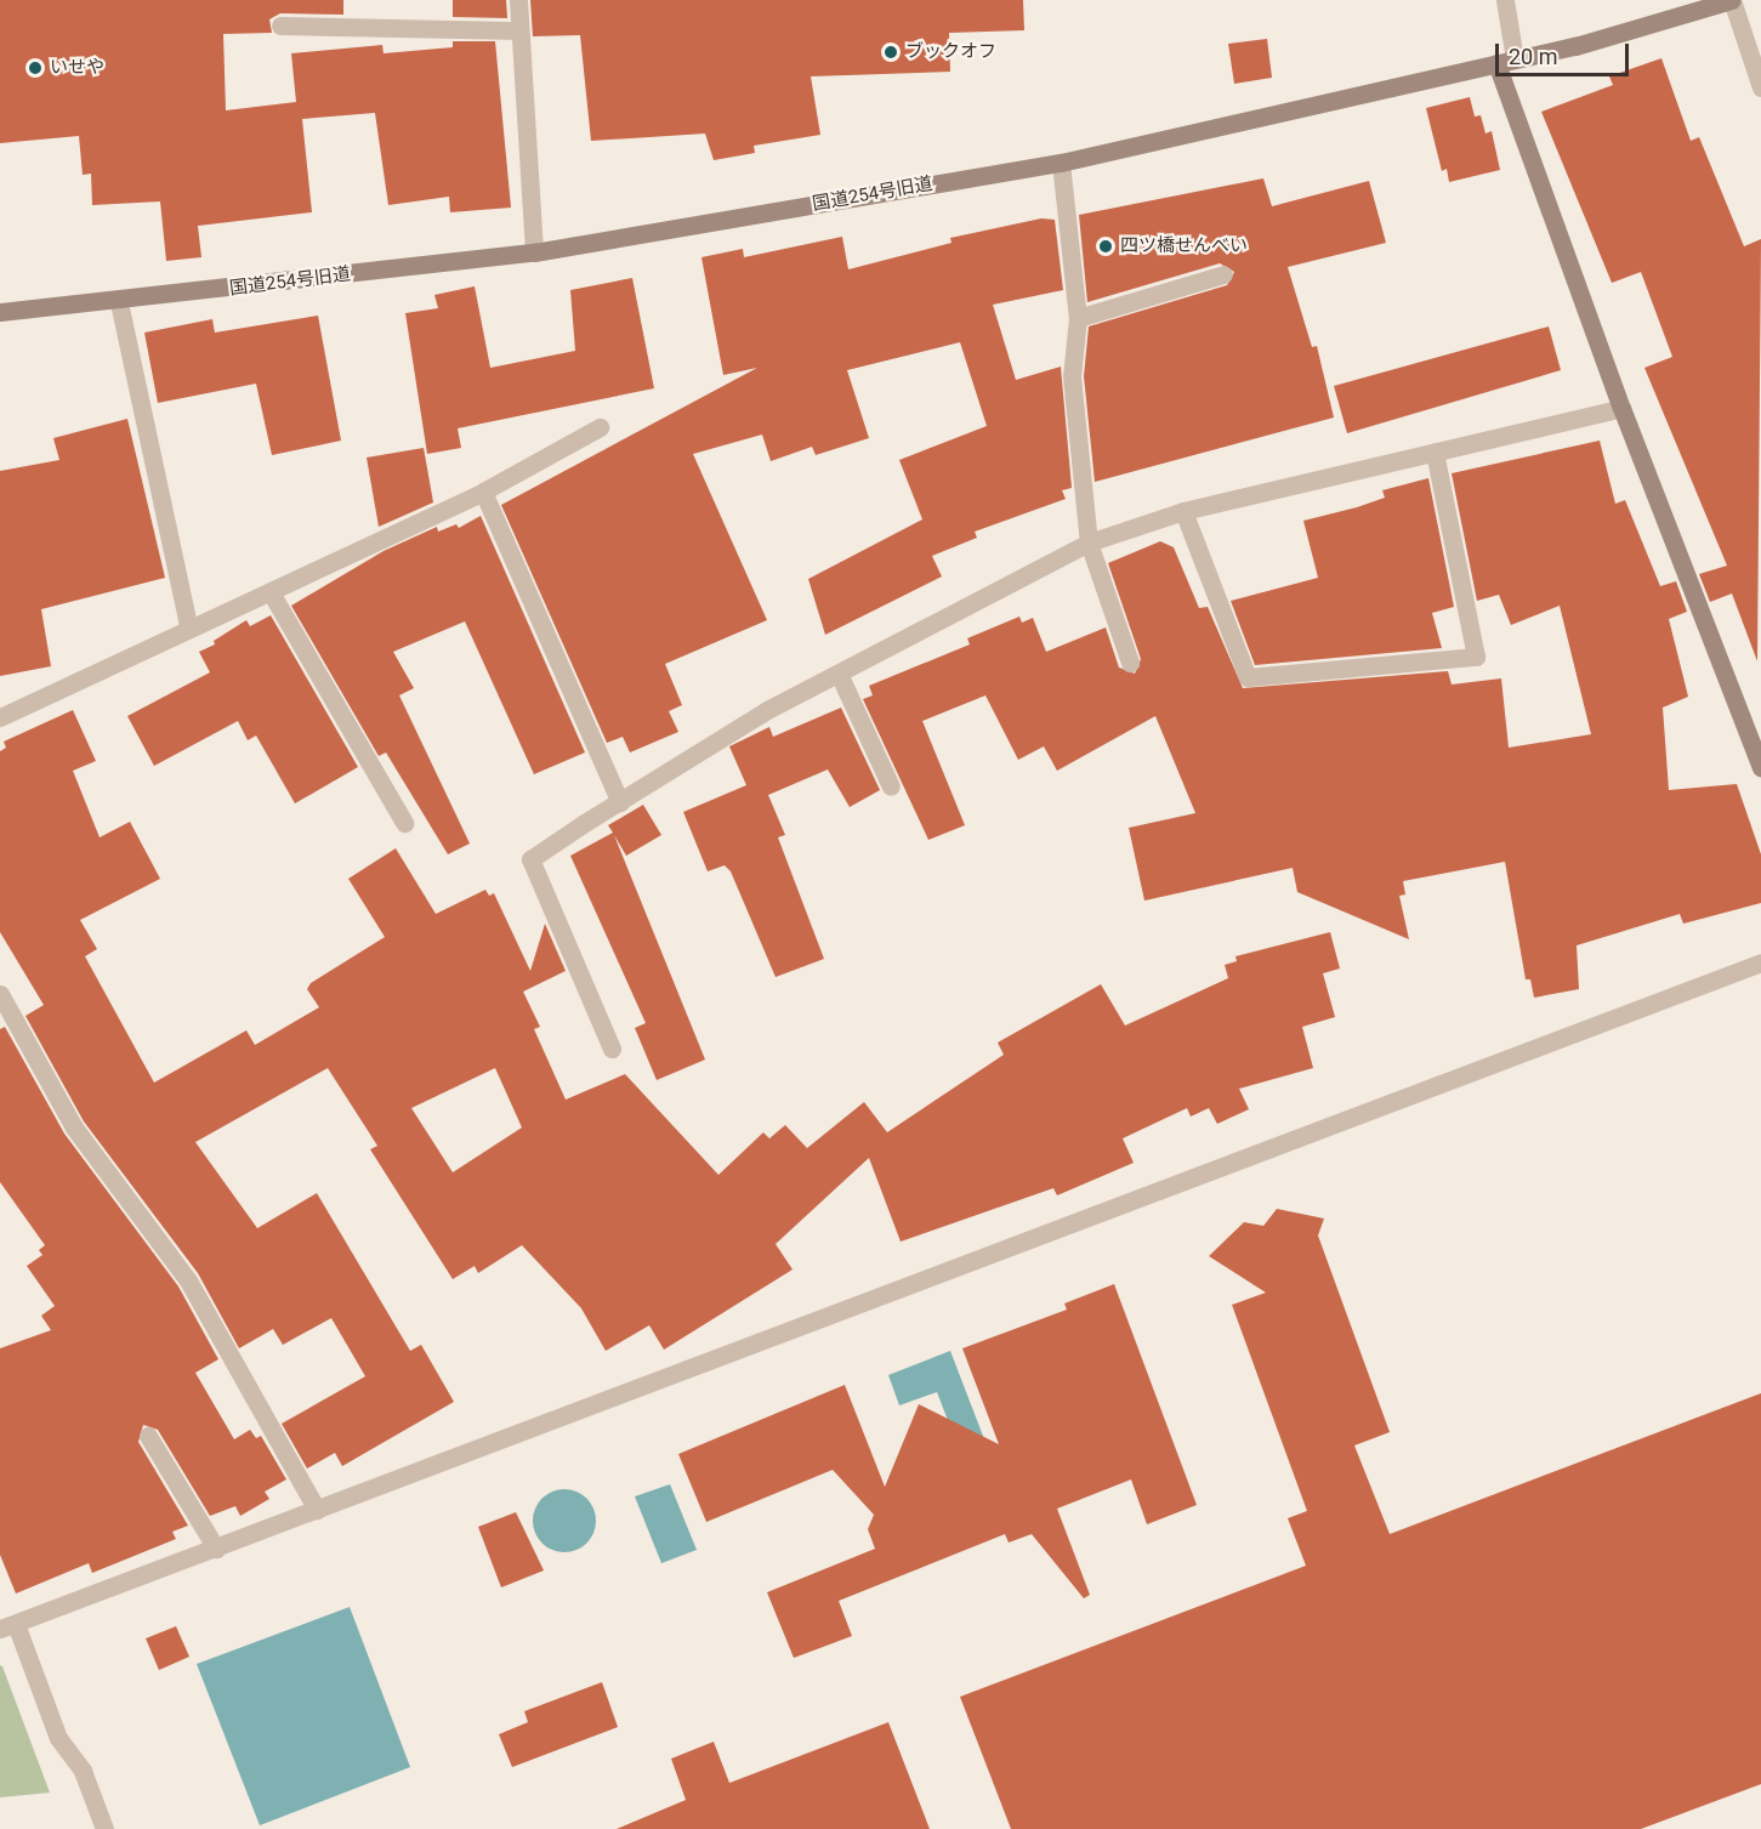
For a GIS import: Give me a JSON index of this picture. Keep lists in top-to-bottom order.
{
  "streets": {
    "street": ["国道254号旧道"]
  },
  "places": ["ブックオフ", "いせや", "四ツ橋せんべい"],
  "scale_bar": "20 m"
}
